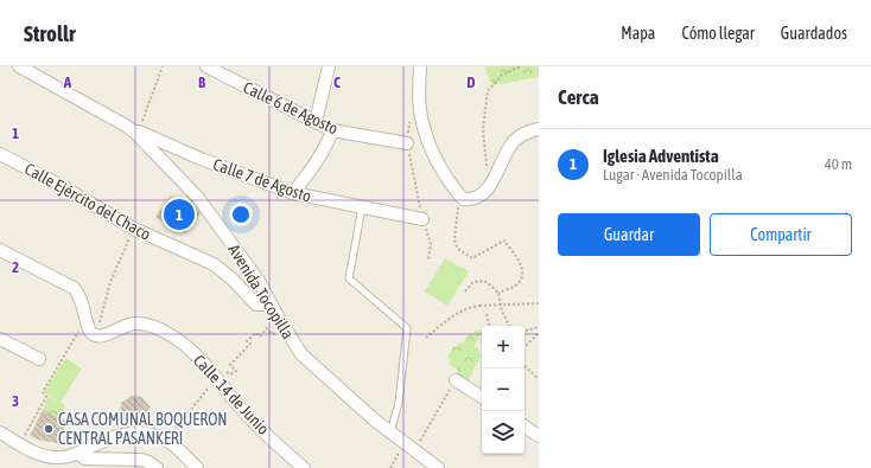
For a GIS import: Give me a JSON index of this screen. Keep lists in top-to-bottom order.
{
  "streets": {
    "street": [
      "Calle 6 de Agosto",
      "Calle 7 de Agosto",
      "Calle Ejército del Chaco",
      "Avenida Tocopilla",
      "Calle 14 de Junio"
    ]
  },
  "crossings": [
    ["Calle 7 de Agosto", "Avenida Tocopilla"],
    ["Calle Ejército del Chaco", "Avenida Tocopilla"]
  ],
  "places": ["CASA COMUNAL BOQUERON CENTRAL PASANKERI"],
  "page": {
    "header": "Strollr",
    "nav": ["Mapa", "Cómo llegar", "Guardados"],
    "heading": "Cerca",
    "list": [
      {
        "mark": "1",
        "name": "Iglesia Adventista",
        "note": "Lugar · Avenida Tocopilla",
        "value": "40 m"
      }
    ],
    "pins": "1",
    "buttons": ["Guardar", "Compartir"],
    "map_buttons": ["+", "−"]
  },
  "grid": {
    "columns": [
      "A",
      "B",
      "C",
      "D"
    ],
    "rows": ["1", "2", "3"]
  }
}
